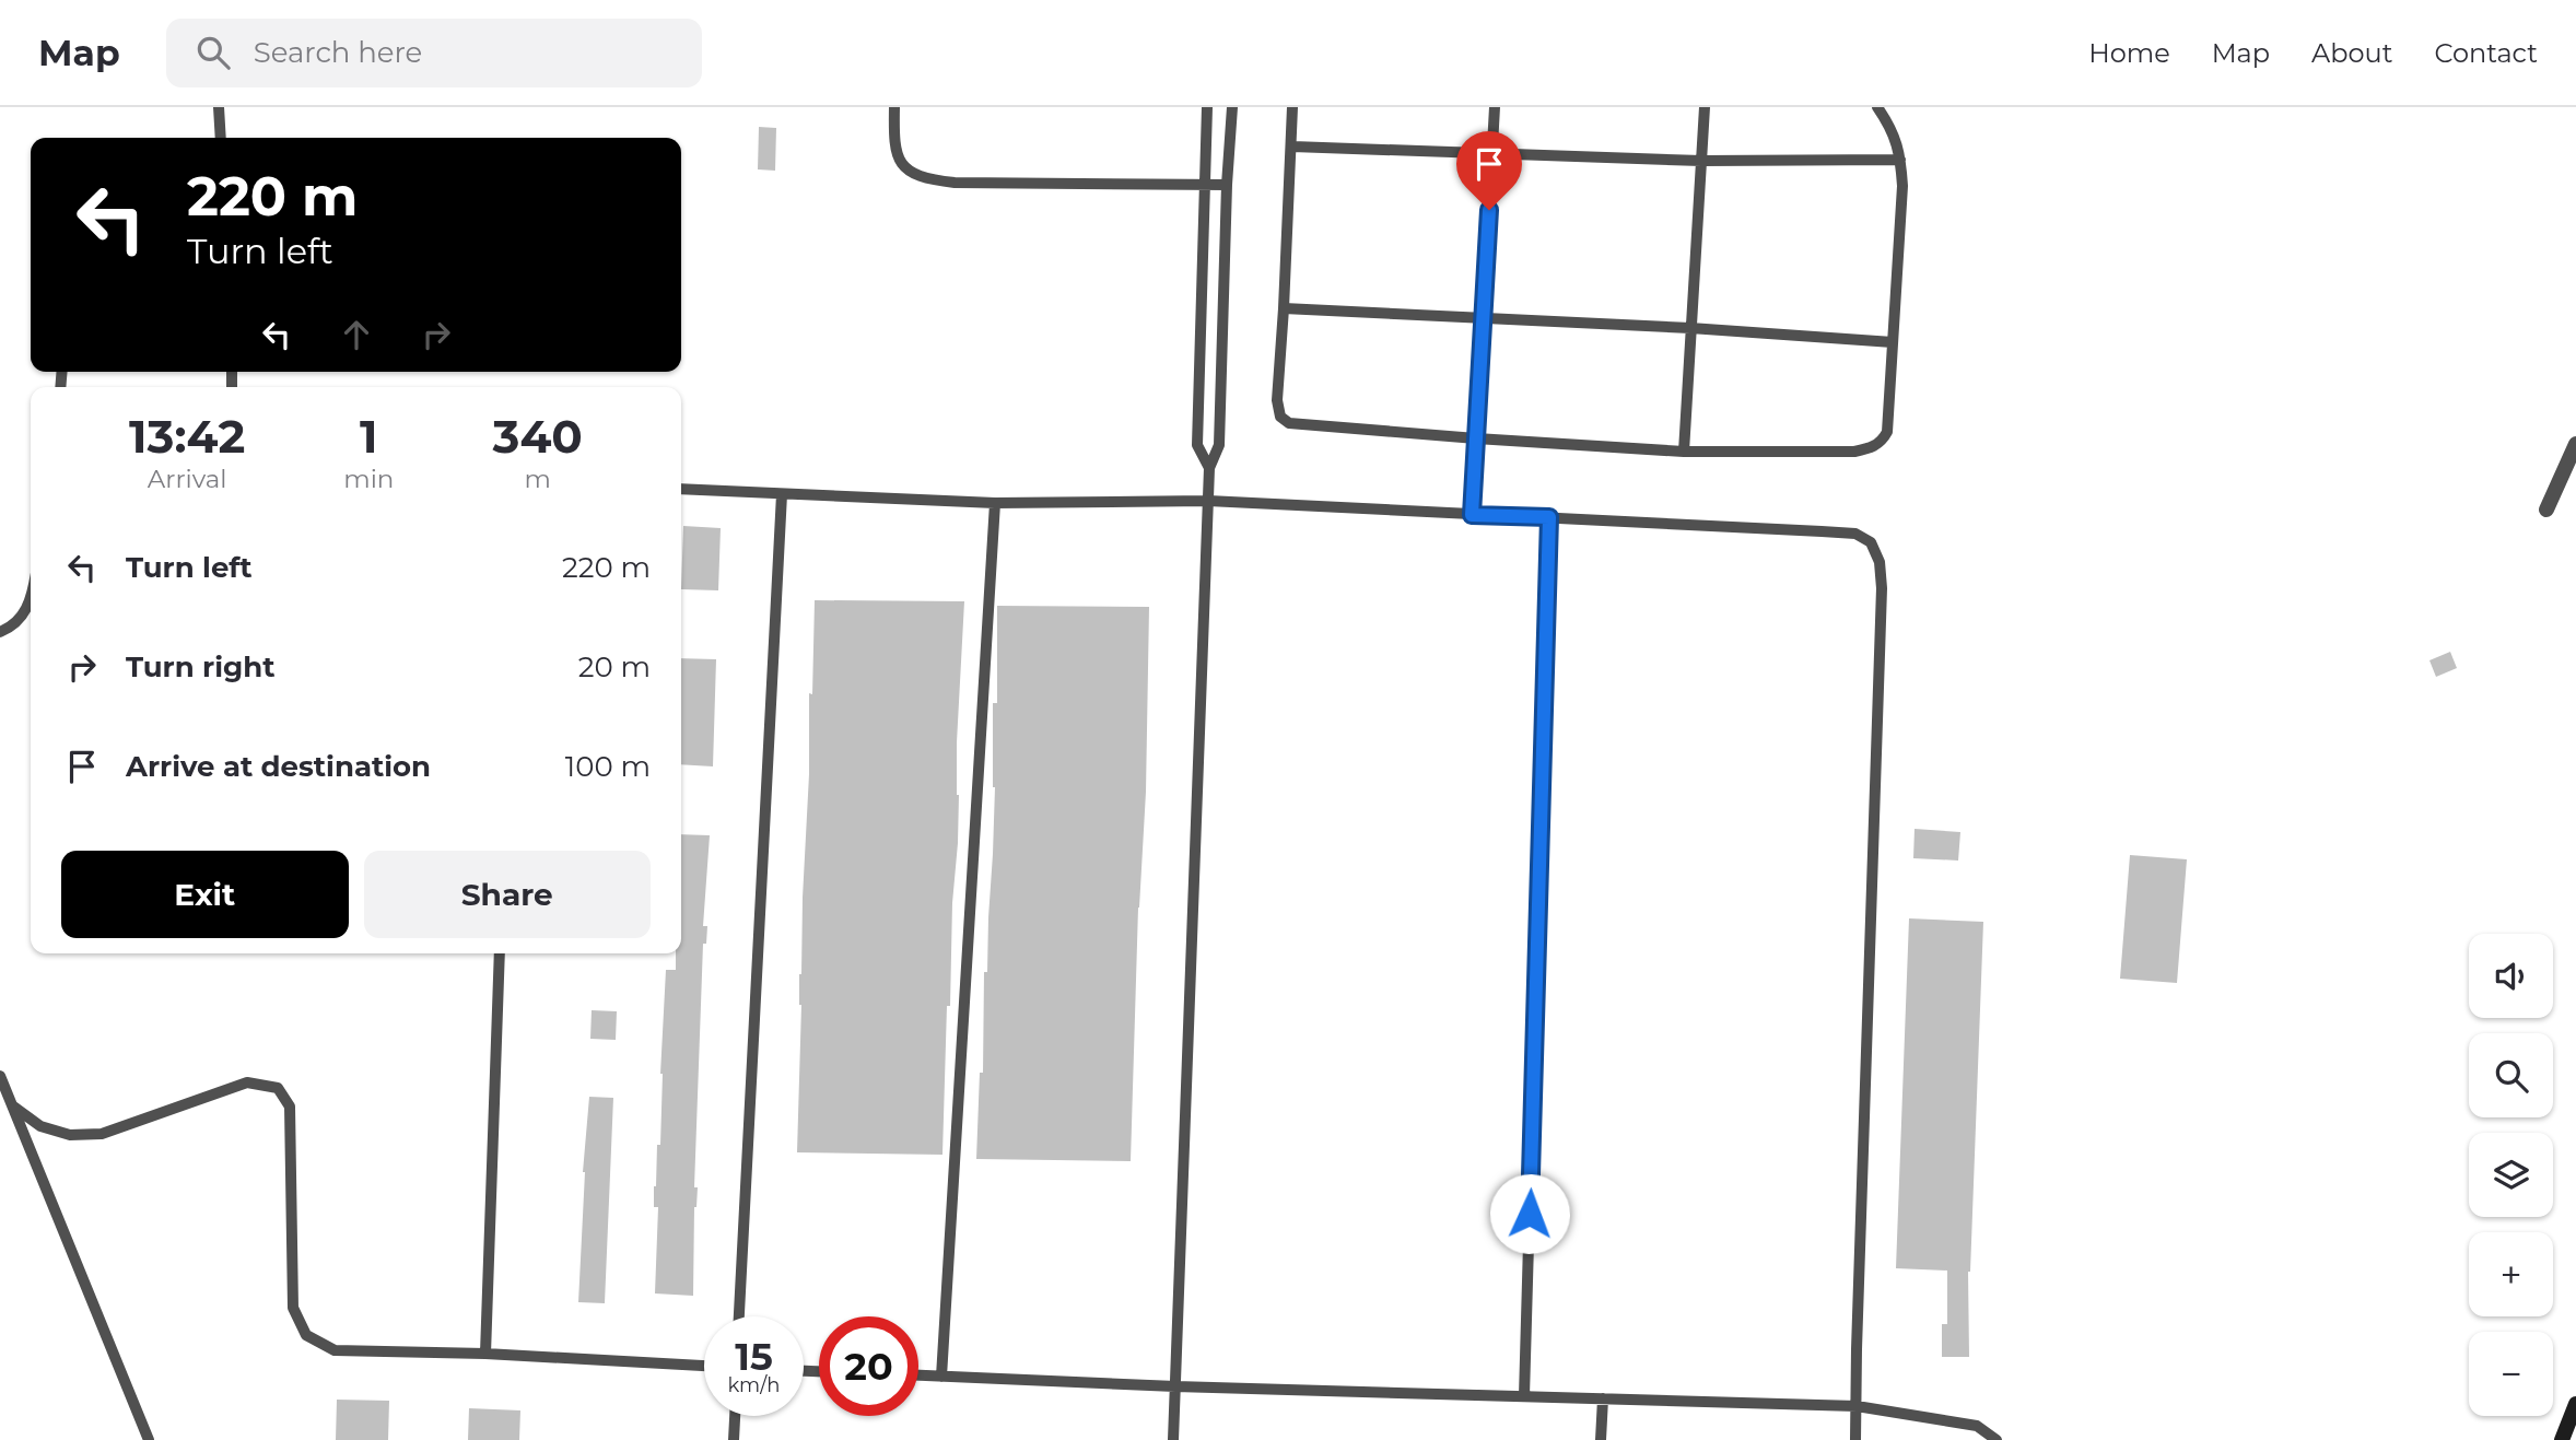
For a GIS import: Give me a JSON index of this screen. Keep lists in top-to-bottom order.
{
  "page": {
    "header": "Map",
    "search": "Search here",
    "nav": [
      "Home",
      "Map",
      "About",
      "Contact"
    ],
    "turn": ["220 m", "Turn left"],
    "eta": [
      "13:42",
      "Arrival",
      "1",
      "min",
      "340",
      "m"
    ],
    "list": [
      {
        "name": "Turn left",
        "value": "220 m"
      },
      {
        "name": "Turn right",
        "value": "20 m"
      },
      {
        "name": "Arrive at destination",
        "value": "100 m"
      }
    ],
    "buttons": ["Exit", "Share"],
    "map_buttons": ["+", "−"],
    "speed": "15 km/h",
    "limit": "20"
  }
}
